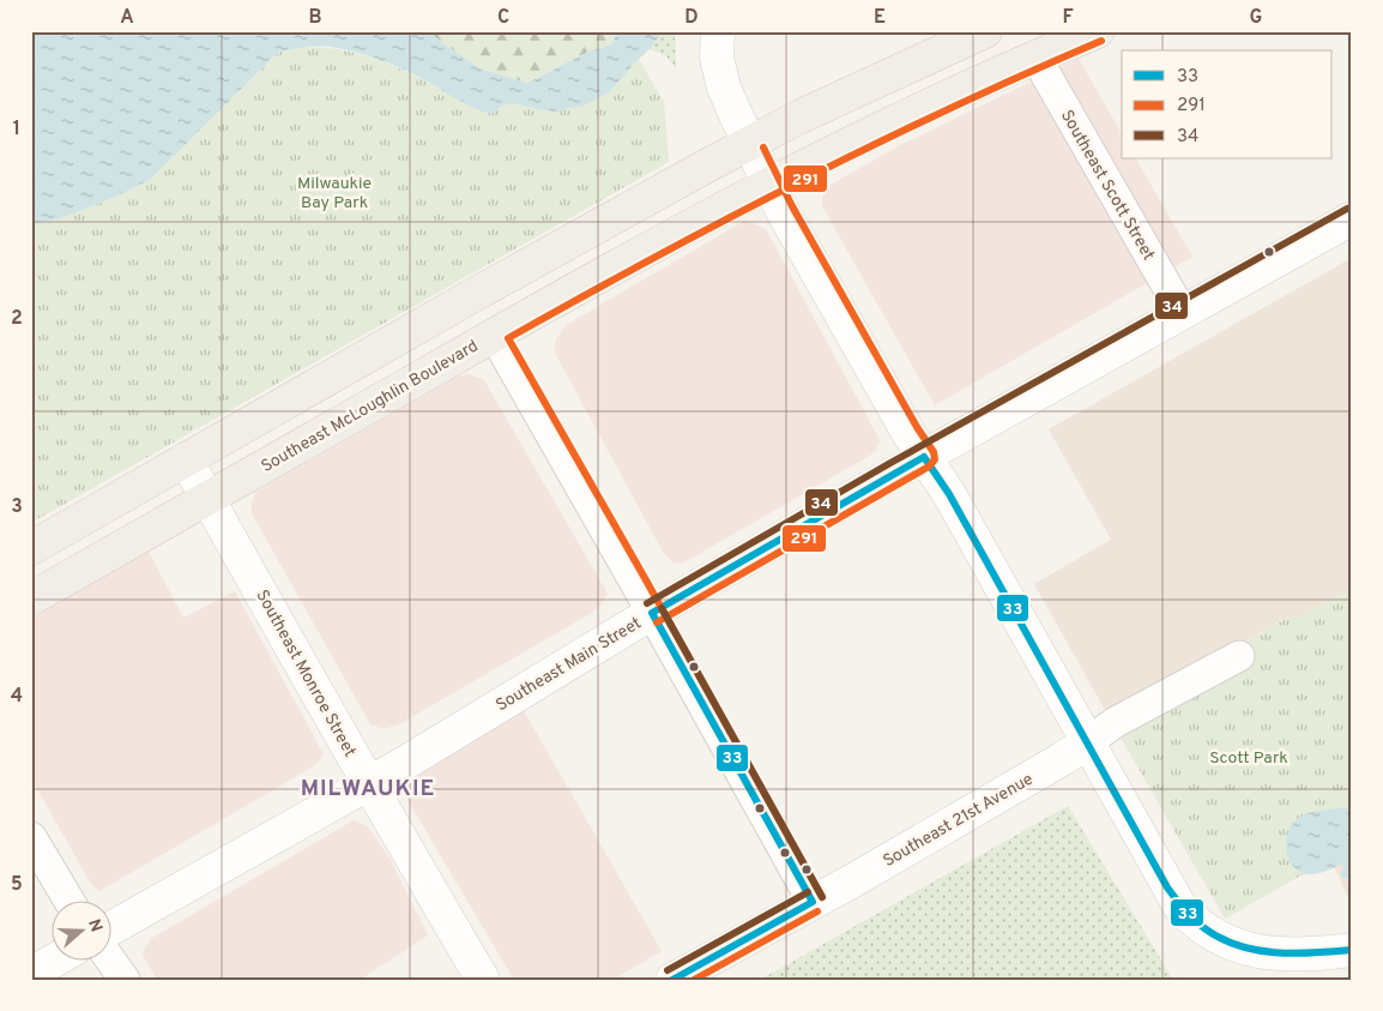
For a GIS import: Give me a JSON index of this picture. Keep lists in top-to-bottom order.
{
  "streets": {
    "main road": ["Southeast McLoughlin Boulevard"],
    "street": [
      "Southeast Scott Street",
      "Southeast Main Street",
      "Southeast Monroe Street",
      "Southeast 21st Avenue"
    ]
  },
  "crossings": [
    ["Southeast Scott Street", "Southeast McLoughlin Boulevard"],
    ["Southeast Scott Street", "Southeast Main Street"],
    ["Southeast McLoughlin Boulevard", "Southeast Monroe Street"],
    ["Southeast Main Street", "Southeast Monroe Street"]
  ],
  "districts": ["MILWAUKIE"],
  "parks": ["Milwaukie Bay Park", "Scott Park"],
  "lines": ["transit line 291", "transit line 34", "transit line 33"],
  "legend": ["33", "291", "34"],
  "north": "right",
  "grid": {
    "columns": [
      "A",
      "B",
      "C",
      "D",
      "E",
      "F",
      "G"
    ],
    "rows": [
      "1",
      "2",
      "3",
      "4",
      "5"
    ]
  }
}
